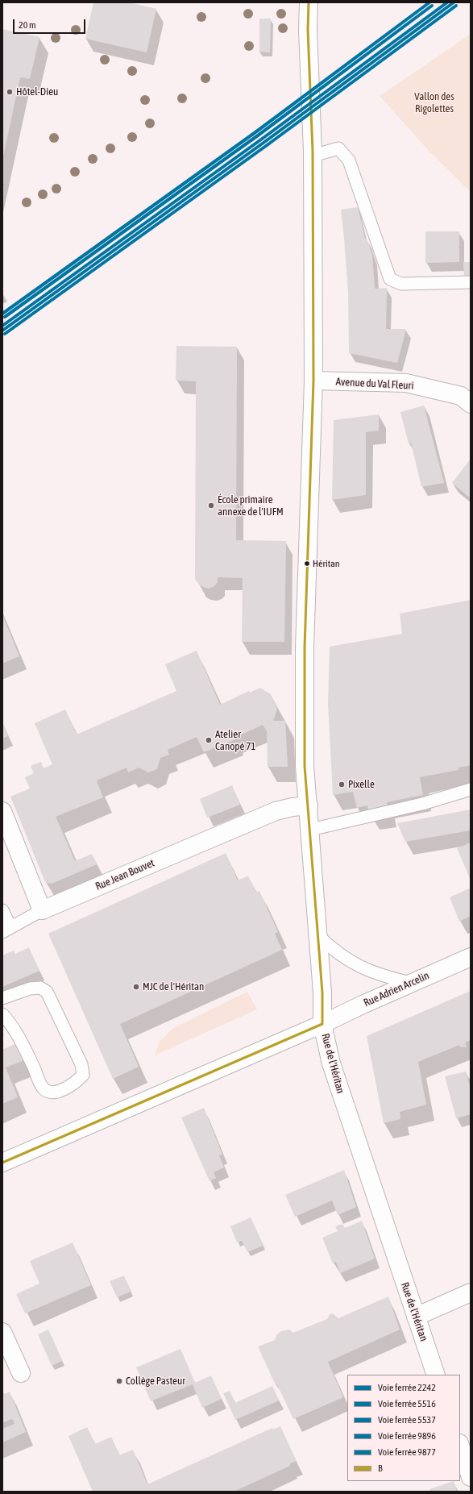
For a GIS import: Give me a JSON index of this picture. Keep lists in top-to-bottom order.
{
  "streets": {
    "street": [
      "Avenue du Val Fleuri",
      "Rue Jean Bouvet",
      "Rue Adrien Arcelin",
      "Rue de l'Héritan"
    ]
  },
  "crossings": [
    ["Avenue du Val Fleuri", "Rue de l'Héritan"],
    ["Rue Jean Bouvet", "Rue de l'Héritan"],
    ["Rue Adrien Arcelin", "Rue de l'Héritan"]
  ],
  "parks": ["Vallon des Rigolettes"],
  "places": [
    "Hôtel-Dieu",
    "École primaire annexe de l'IUFM",
    "Héritan",
    "Atelier Canopé 71",
    "Pixelle",
    "MJC de l'Héritan",
    "Collège Pasteur"
  ],
  "lines": [
    "rail line 2242",
    "rail line 5537",
    "rail line 9896",
    "transit line B",
    "rail line 5516",
    "rail line 9877"
  ],
  "legend": [
    "Voie ferrée 2242",
    "Voie ferrée 5516",
    "Voie ferrée 5537",
    "Voie ferrée 9896",
    "Voie ferrée 9877",
    "B"
  ],
  "scale_bar": "20 m"
}
